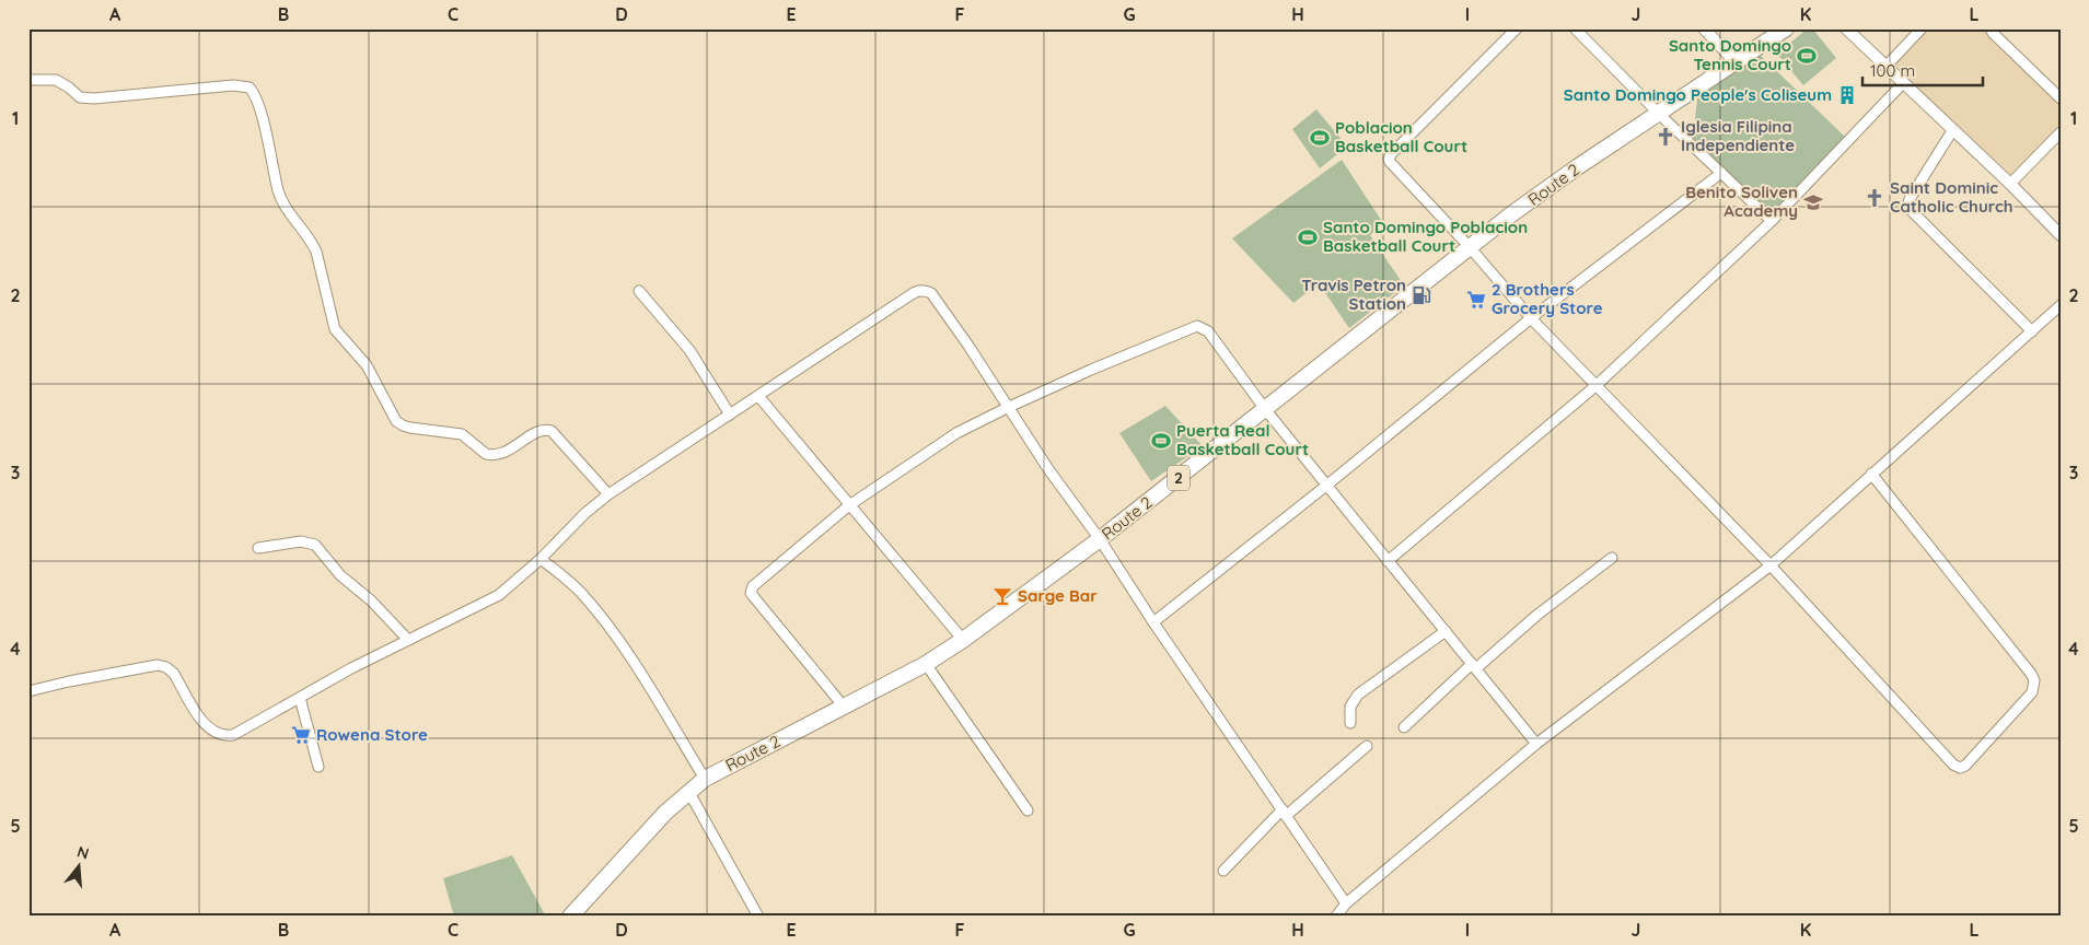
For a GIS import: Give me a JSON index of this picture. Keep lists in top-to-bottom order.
{
  "streets": {
    "highway": ["Route 2", "2"]
  },
  "places": {
    "sports": [
      "Santo Domingo Tennis Court",
      "Poblacion Basketball Court",
      "Santo Domingo Poblacion Basketball Court",
      "Puerta Real Basketball Court"
    ],
    "building": ["Santo Domingo People's Coliseum"],
    "church": ["Iglesia Filipina Independiente", "Saint Dominic Catholic Church"],
    "school or university": ["Benito Soliven Academy"],
    "fuel station": ["Travis Petron Station"],
    "supermarket": ["2 Brothers Grocery Store", "Rowena Store"],
    "bar": ["Sarge Bar"]
  },
  "scale_bar": "100 m",
  "north": "top",
  "grid": {
    "columns": [
      "A",
      "B",
      "C",
      "D",
      "E",
      "F",
      "G",
      "H",
      "I",
      "J",
      "K",
      "L"
    ],
    "rows": [
      "1",
      "2",
      "3",
      "4",
      "5"
    ]
  }
}
